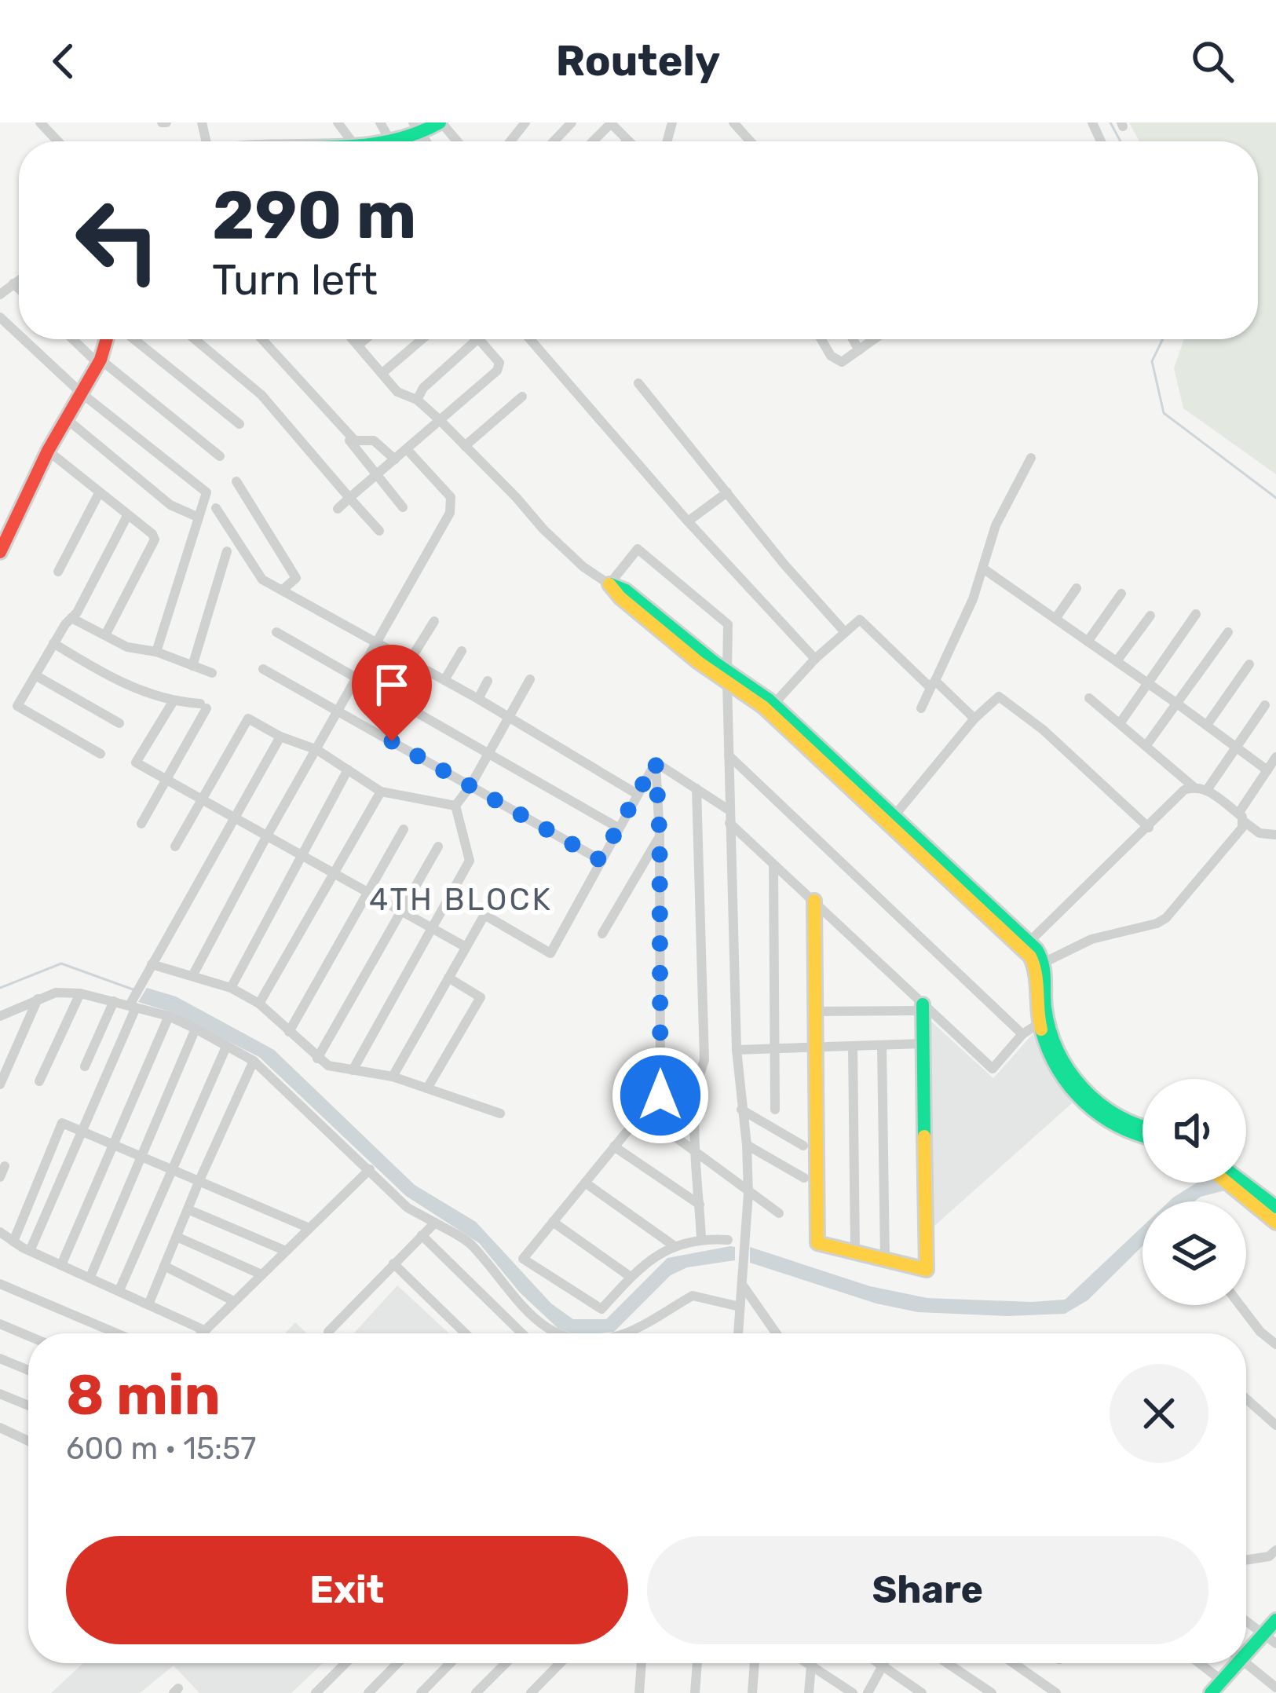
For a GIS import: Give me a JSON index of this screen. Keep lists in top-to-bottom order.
{
  "districts": ["4TH BLOCK"],
  "page": {
    "header": "Routely",
    "turn": ["290 m", "Turn left"],
    "heading": ["8 min", "600 m · 15:57"],
    "buttons": ["Exit", "Share"]
  }
}
